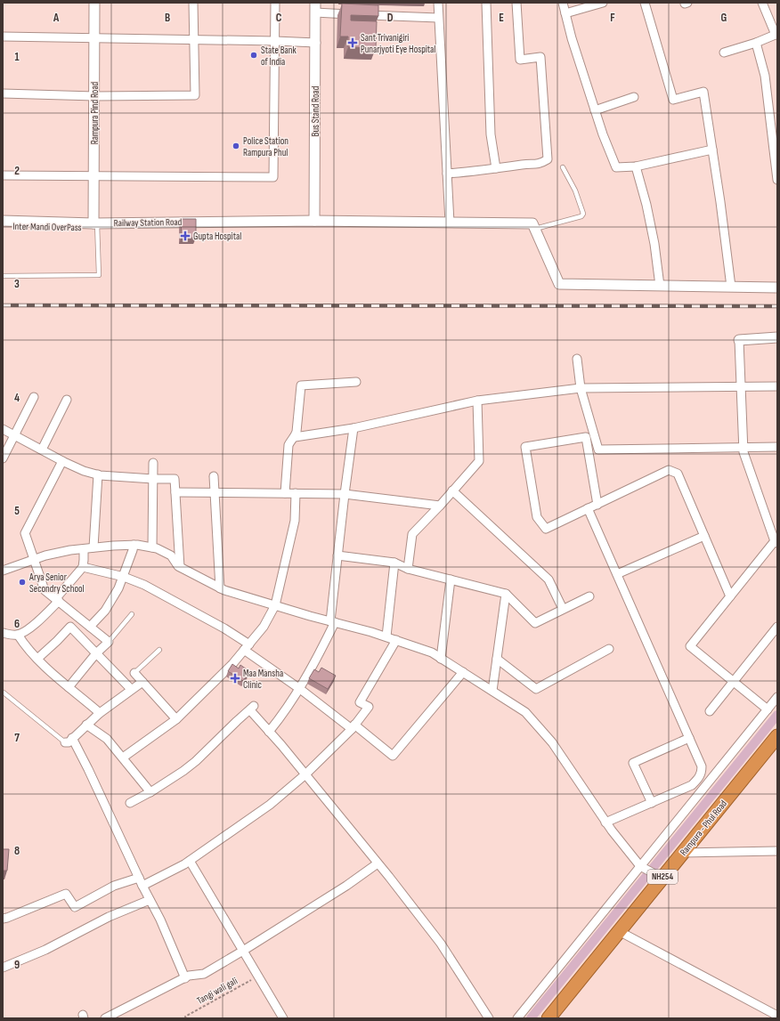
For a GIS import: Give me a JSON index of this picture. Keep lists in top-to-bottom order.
{
  "streets": {
    "highway": ["Rampura - Phul Road", "NH254"],
    "street": [
      "Bus Stand Road",
      "Rampura Pind Road",
      "Railway Station Road",
      "Inter Mandi OverPass"
    ],
    "path": ["Tangi wali gali"]
  },
  "crossings": [
    ["Bus Stand Road", "Railway Station Road"],
    ["Rampura Pind Road", "Railway Station Road"],
    ["Rampura Pind Road", "Inter Mandi OverPass"],
    ["Railway Station Road", "Inter Mandi OverPass"]
  ],
  "places": {
    "health": ["Sant Trivanigiri Punarjyoti Eye Hospital", "Gupta Hospital", "Maa Mansha Clinic"],
    "other": ["State Bank of India", "Police Station Rampura Phul", "Arya Senior Secondry School"]
  },
  "grid": {
    "columns": [
      "A",
      "B",
      "C",
      "D",
      "E",
      "F",
      "G"
    ],
    "rows": [
      "1",
      "2",
      "3",
      "4",
      "5",
      "6",
      "7",
      "8",
      "9"
    ]
  }
}
